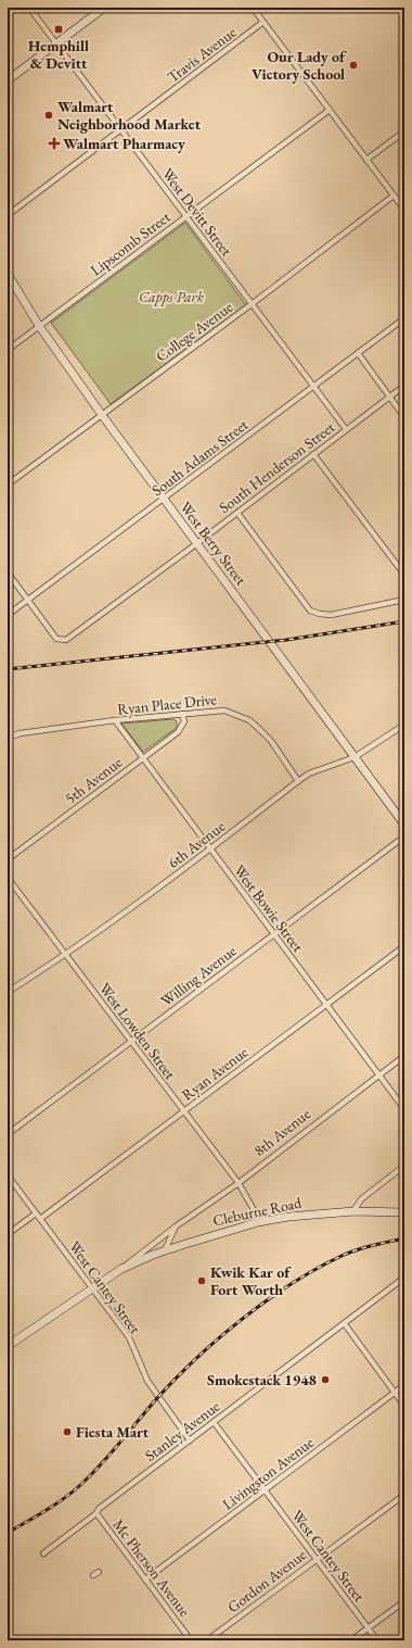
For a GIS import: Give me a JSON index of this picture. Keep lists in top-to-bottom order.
{
  "streets": {
    "main road": ["West Berry Street", "8th Avenue", "Cleburne Road"],
    "street": [
      "Travis Avenue",
      "West Devitt Street",
      "Lipscomb Street",
      "College Avenue",
      "South Adams Street",
      "South Henderson Street",
      "Ryan Place Drive",
      "5th Avenue",
      "6th Avenue",
      "West Bowie Street",
      "Willing Avenue",
      "West Lowden Street",
      "Ryan Avenue",
      "West Cantey Street",
      "Stanley Avenue",
      "Livingston Avenue",
      "Mc Pherson Avenue",
      "Gordon Avenue"
    ]
  },
  "crossings": [
    ["Travis Avenue", "West Devitt Street"],
    ["West Devitt Street", "Lipscomb Street"],
    ["West Devitt Street", "College Avenue"],
    ["West Devitt Street", "South Adams Street"],
    ["West Devitt Street", "South Henderson Street"],
    ["Lipscomb Street", "West Berry Street"],
    ["College Avenue", "West Berry Street"],
    ["South Adams Street", "South Henderson Street"],
    ["South Adams Street", "West Berry Street"],
    ["South Henderson Street", "West Berry Street"],
    ["West Berry Street", "6th Avenue"],
    ["Ryan Place Drive", "5th Avenue"],
    ["Ryan Place Drive", "6th Avenue"],
    ["Ryan Place Drive", "West Bowie Street"],
    ["5th Avenue", "West Bowie Street"],
    ["6th Avenue", "West Bowie Street"],
    ["6th Avenue", "West Lowden Street"],
    ["West Bowie Street", "Willing Avenue"],
    ["West Bowie Street", "Ryan Avenue"],
    ["West Bowie Street", "8th Avenue"],
    ["Willing Avenue", "West Lowden Street"],
    ["West Lowden Street", "Ryan Avenue"],
    ["West Lowden Street", "8th Avenue"],
    ["West Lowden Street", "Cleburne Road"],
    ["Ryan Avenue", "West Cantey Street"],
    ["8th Avenue", "Cleburne Road"],
    ["8th Avenue", "West Cantey Street"],
    ["West Cantey Street", "Stanley Avenue"],
    ["West Cantey Street", "Livingston Avenue"],
    ["West Cantey Street", "Gordon Avenue"],
    ["Stanley Avenue", "Mc Pherson Avenue"],
    ["Livingston Avenue", "Mc Pherson Avenue"]
  ],
  "parks": ["Capps Park"],
  "places": {
    "transit": ["Hemphill & Devitt"],
    "other": [
      "Our Lady of Victory School",
      "Walmart Neighborhood Market",
      "Kwik Kar of Fort Worth",
      "Smokestack 1948",
      "Fiesta Mart"
    ],
    "health": ["Walmart Pharmacy"]
  }
}
